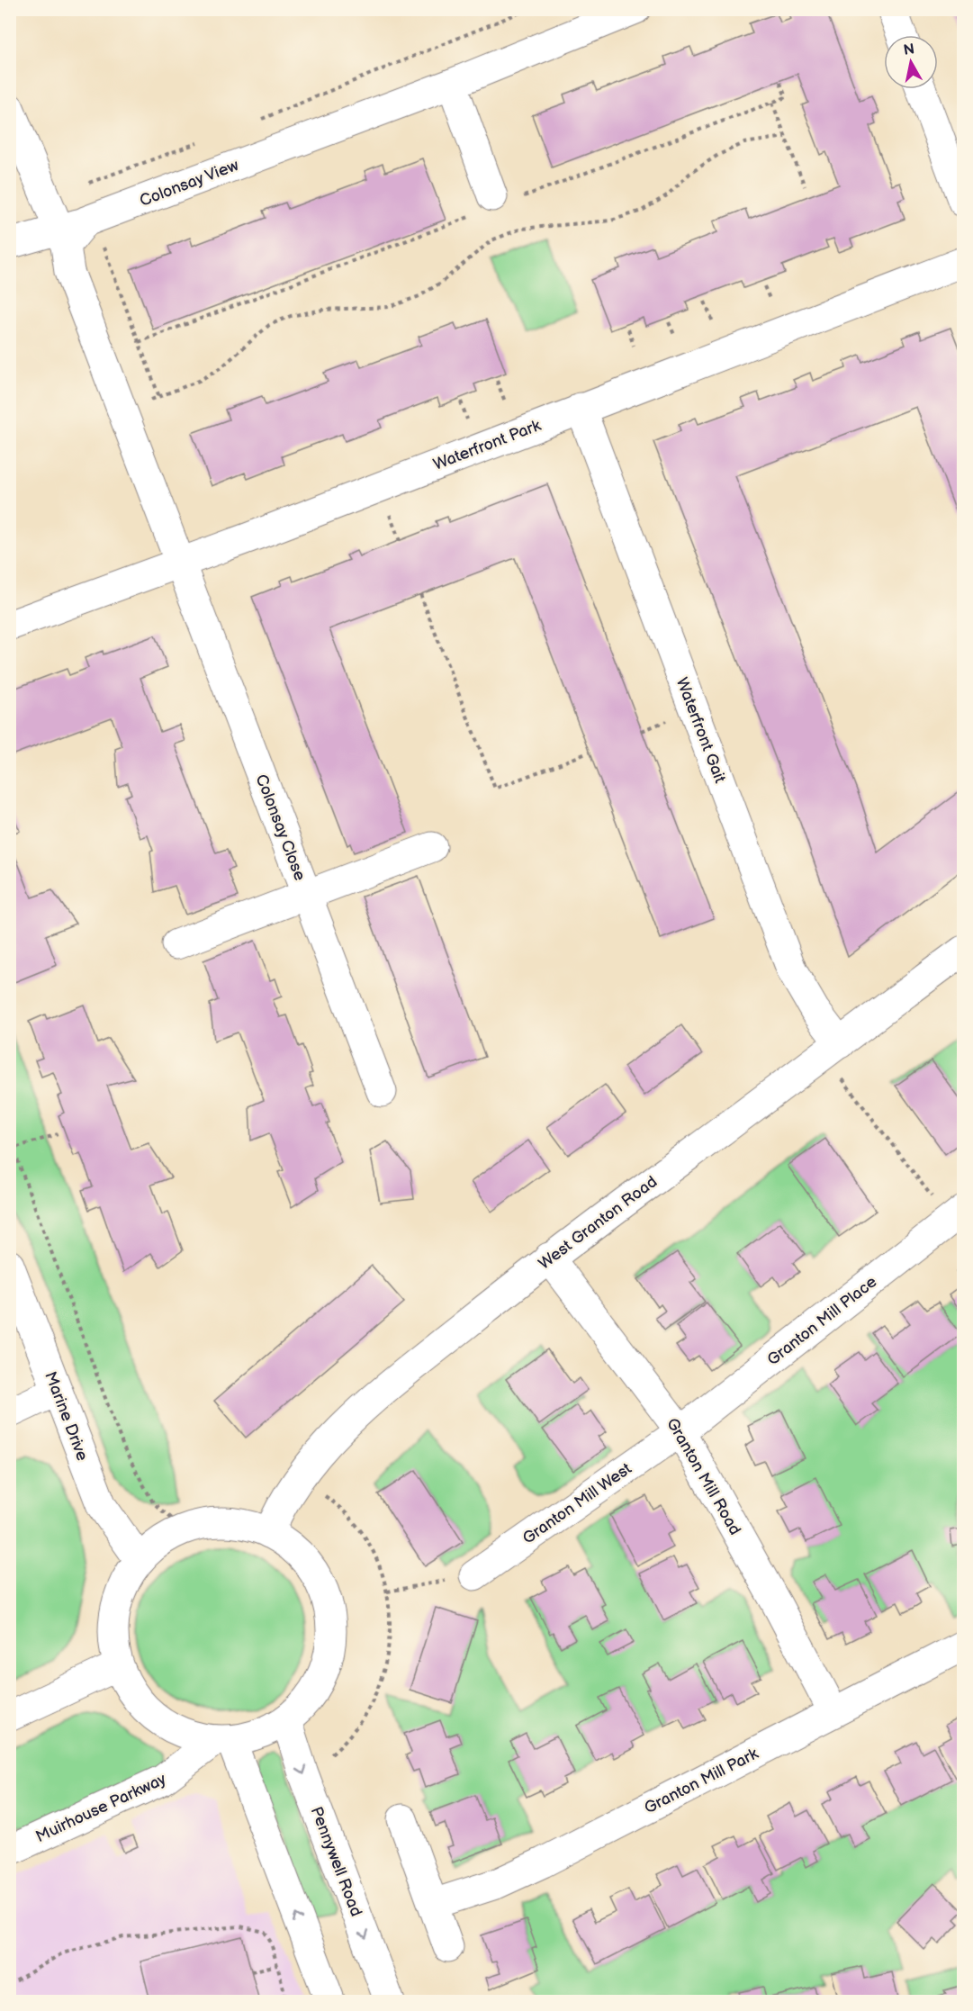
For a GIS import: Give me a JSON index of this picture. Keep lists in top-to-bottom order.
{
  "streets": {
    "street": [
      "Colonsay View",
      "Waterfront Park",
      "Waterfront Gait",
      "Colonsay Close",
      "West Granton Road",
      "Granton Mill Place",
      "Marine Drive",
      "Granton Mill Road",
      "Granton Mill West",
      "Granton Mill Park",
      "Muirhouse Parkway",
      "Pennywell Road"
    ]
  },
  "crossings": [
    ["Waterfront Park", "Waterfront Gait"],
    ["Waterfront Park", "Colonsay Close"],
    ["Waterfront Gait", "West Granton Road"],
    ["West Granton Road", "Granton Mill Road"],
    ["Granton Mill Place", "Granton Mill Road"],
    ["Granton Mill Place", "Granton Mill West"],
    ["Granton Mill Road", "Granton Mill West"],
    ["Granton Mill Road", "Granton Mill Park"]
  ],
  "north": "top"
}
